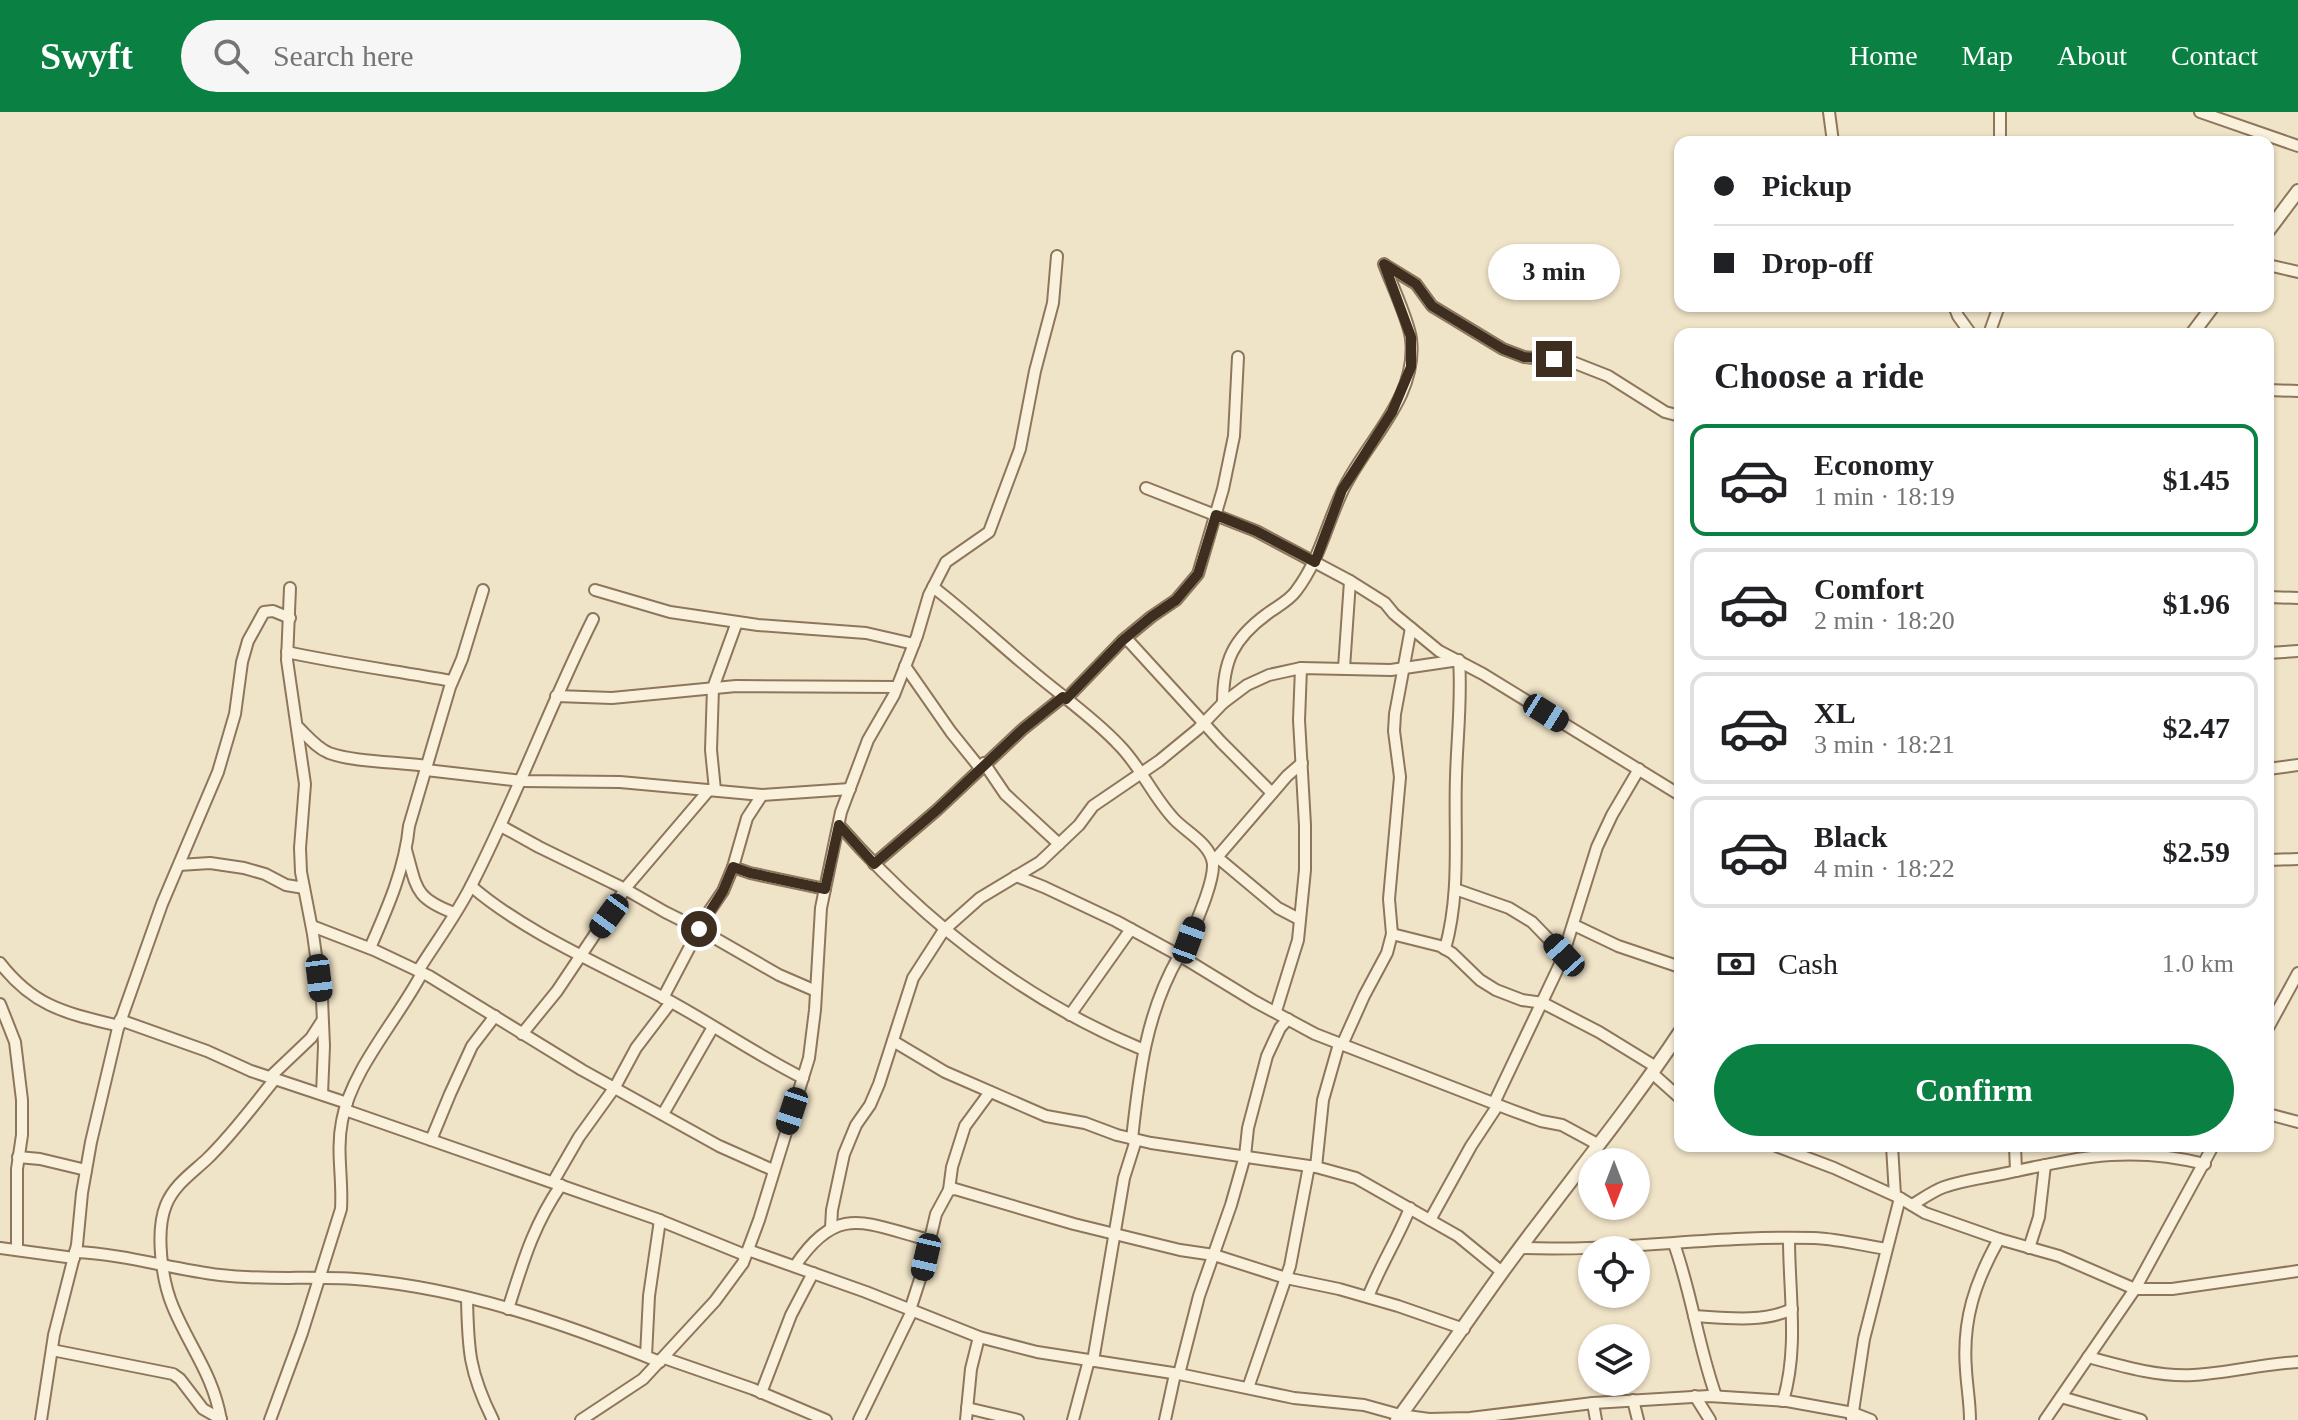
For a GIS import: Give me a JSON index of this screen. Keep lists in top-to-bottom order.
{
  "north": "bottom",
  "page": {
    "header": "Swyft",
    "search": "Search here",
    "nav": [
      "Home",
      "Map",
      "About",
      "Contact"
    ],
    "banner": ["Pickup", "Drop-off"],
    "bubble": "3 min",
    "heading": "Choose a ride",
    "list": [
      {
        "name": "Economy",
        "note": "1 min · 18:19",
        "value": "$1.45"
      },
      {
        "name": "Comfort",
        "note": "2 min · 18:20",
        "value": "$1.96"
      },
      {
        "name": "XL",
        "note": "3 min · 18:21",
        "value": "$2.47"
      },
      {
        "name": "Black",
        "note": "4 min · 18:22",
        "value": "$2.59"
      }
    ],
    "pay": ["Cash", "1.0 km"],
    "buttons": "Confirm"
  }
}
